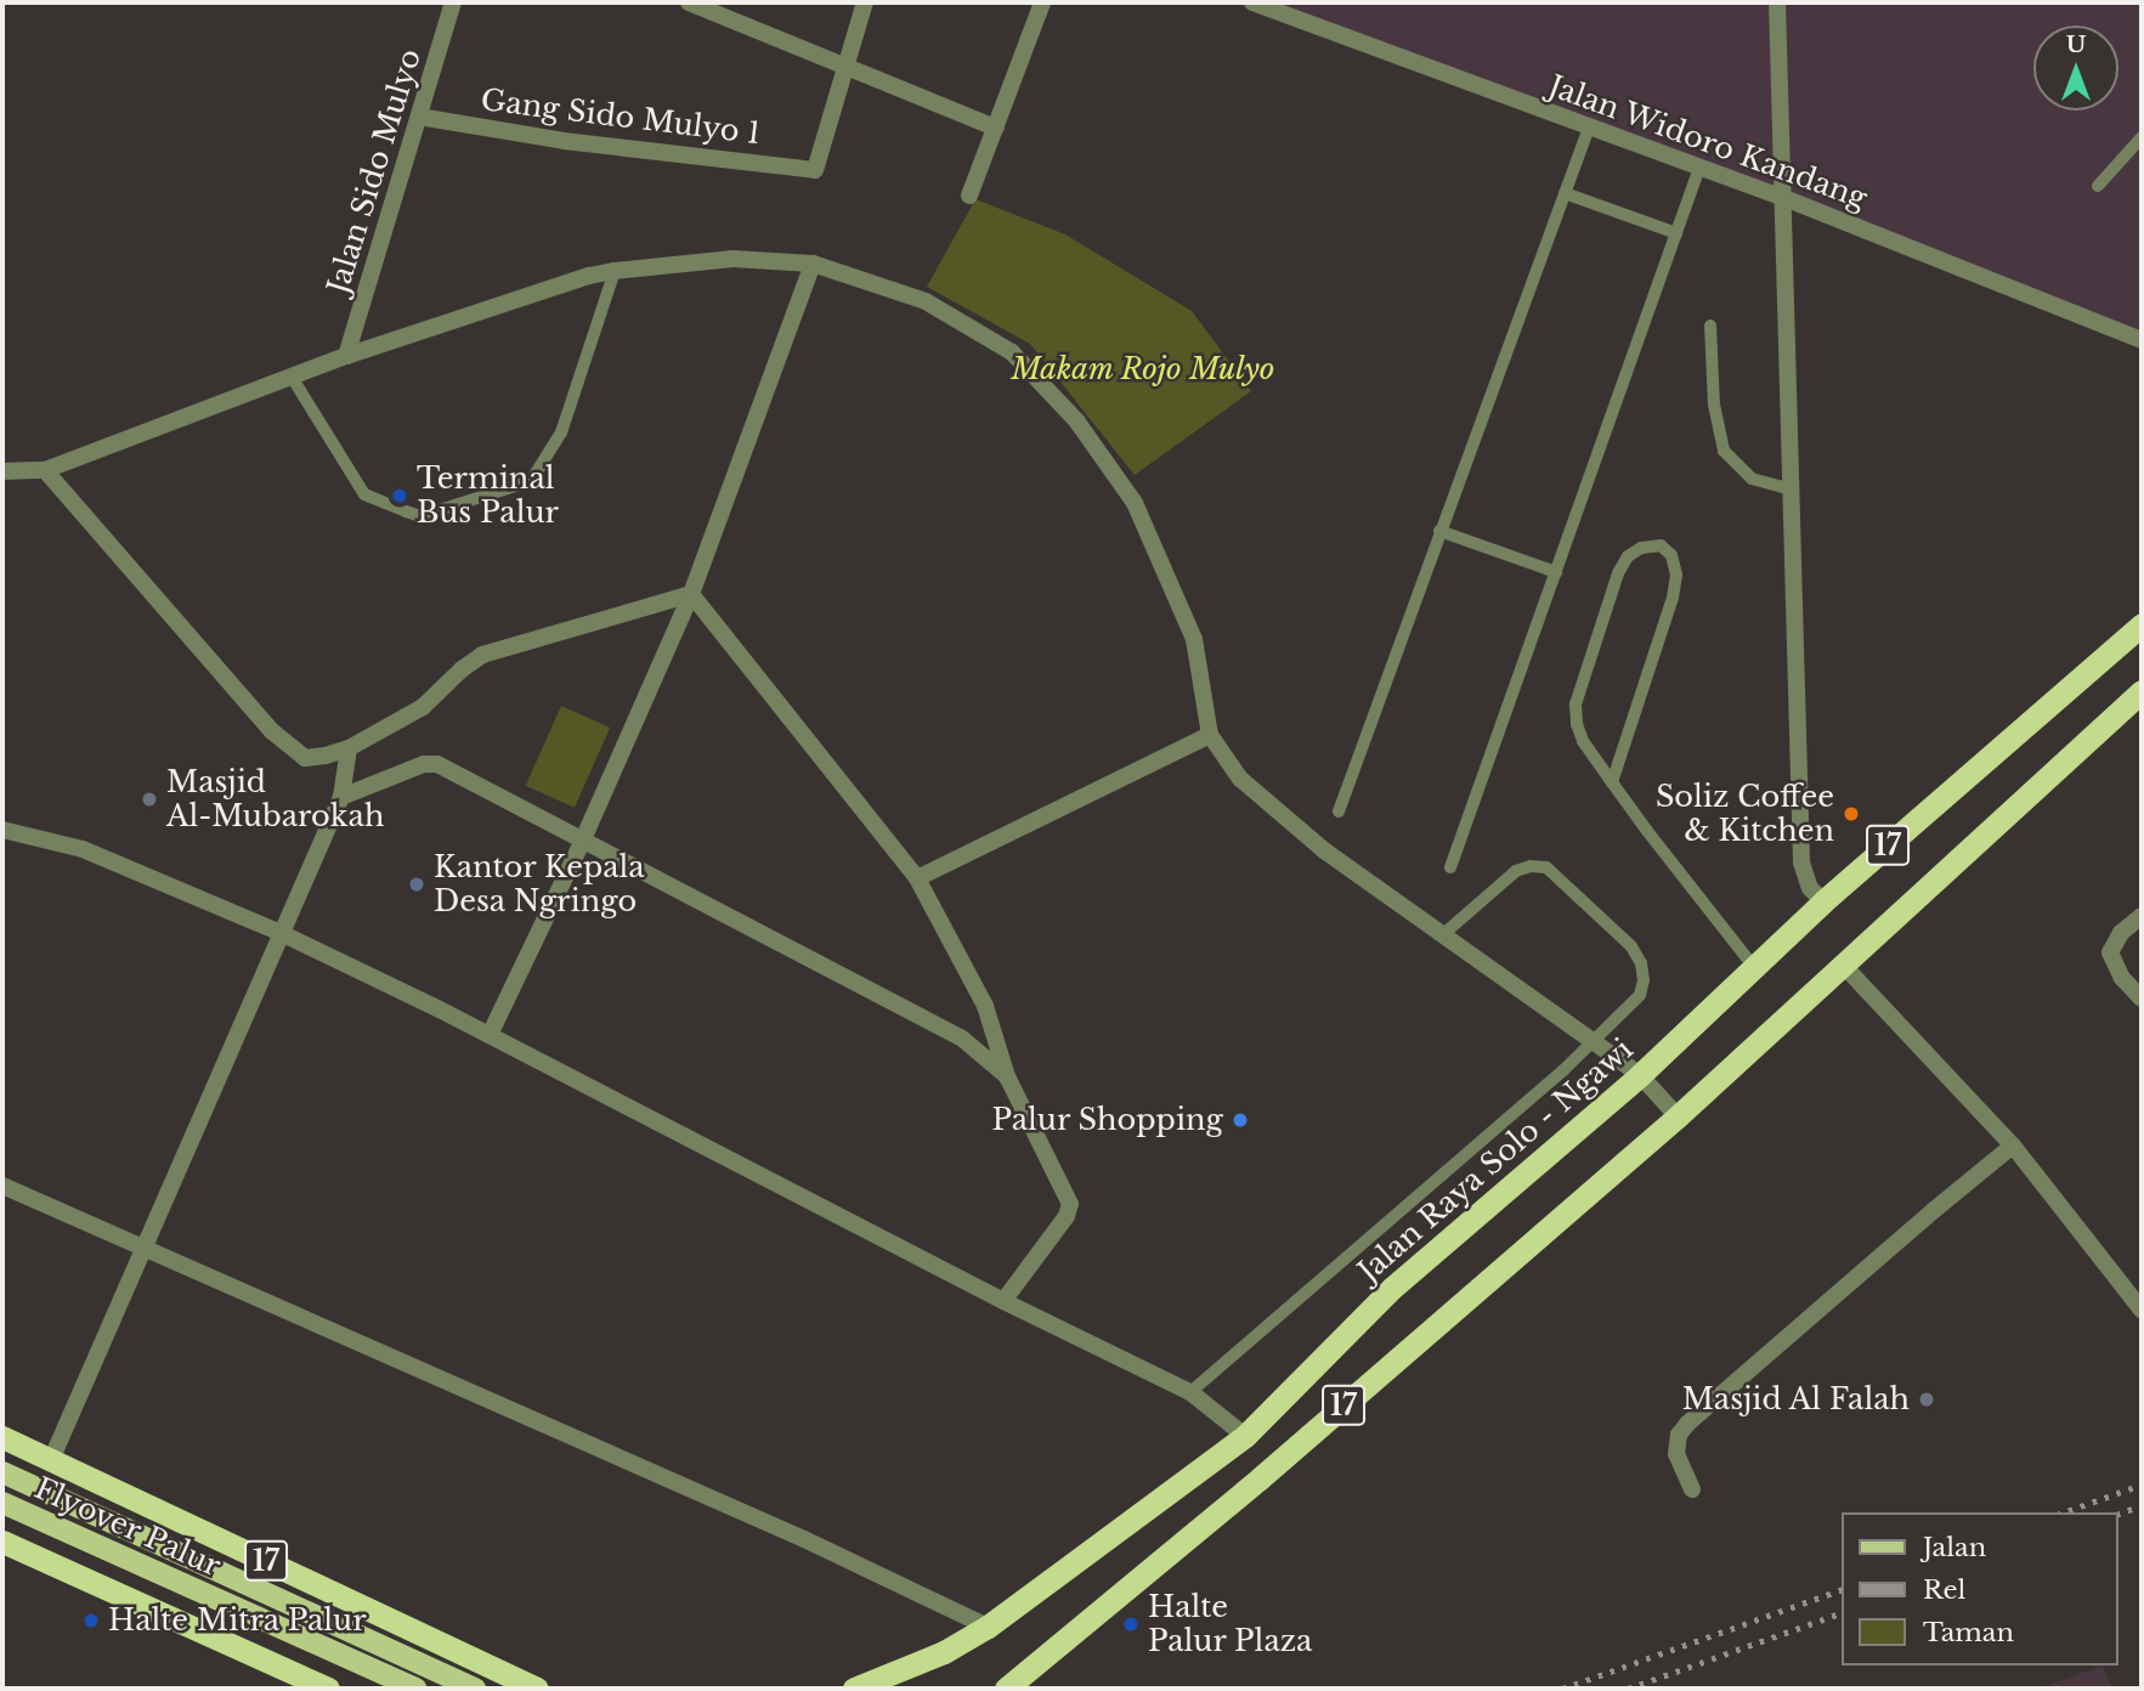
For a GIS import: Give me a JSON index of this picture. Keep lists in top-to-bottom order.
{
  "streets": {
    "highway": ["17", "Jalan Raya Solo - Ngawi"],
    "main road": ["Flyover Palur"],
    "street": ["Gang Sido Mulyo 1", "Jalan Widoro Kandang", "Jalan Sido Mulyo"]
  },
  "crossings": [
    ["Gang Sido Mulyo 1", "Jalan Sido Mulyo"]
  ],
  "parks": ["Makam Rojo Mulyo"],
  "places": [
    "Terminal Bus Palur",
    "Masjid Al-Mubarokah",
    "Soliz Coffee & Kitchen",
    "Kantor Kepala Desa Ngringo",
    "Palur Shopping",
    "Masjid Al Falah",
    "Halte Mitra Palur",
    "Halte Palur Plaza"
  ],
  "legend": ["Jalan", "Rel", "Taman"],
  "north": "top"
}
